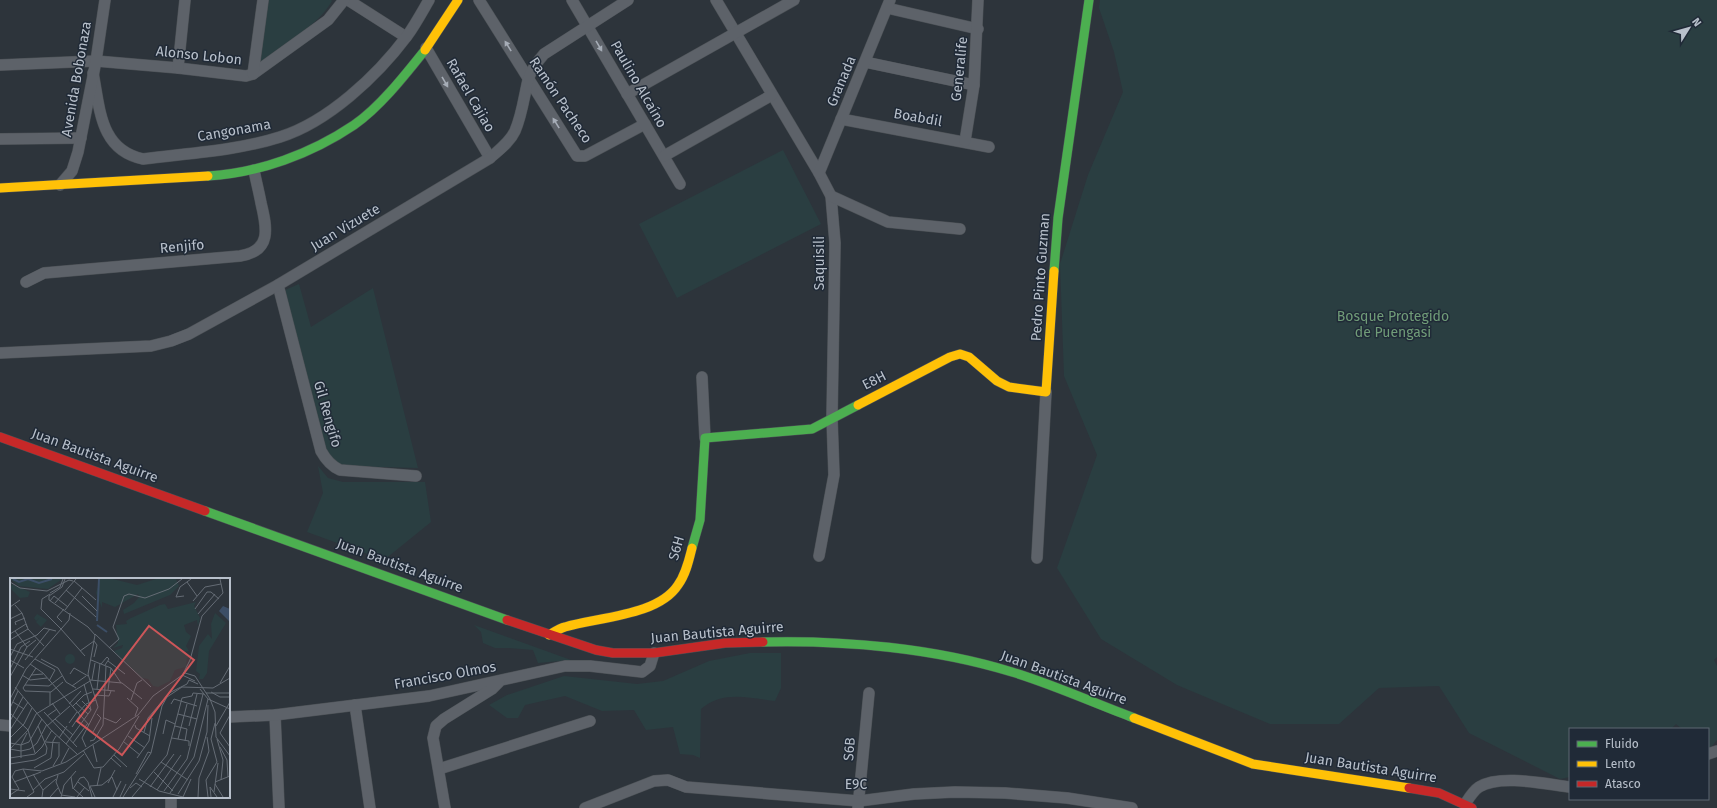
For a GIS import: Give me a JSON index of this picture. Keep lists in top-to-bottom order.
{
  "streets": {
    "main road": [
      "Pedro Pinto Guzman",
      "E8H",
      "Juan Bautista Aguirre",
      "S6H"
    ],
    "street": [
      "Alonso Lobon",
      "Generalife",
      "Avenida Bobonaza",
      "Granada",
      "Paulino Alcaíno",
      "Rafael Cajiao",
      "Ramón Pacheco",
      "Boabdil",
      "Cangonama",
      "Juan Vizuete",
      "Renjifo",
      "Saquisili",
      "Gil Rengifo",
      "Francisco Olmos",
      "S6B",
      "E9C"
    ]
  },
  "crossings": [
    ["Alonso Lobon", "Avenida Bobonaza"],
    ["Generalife", "Boabdil"],
    ["Avenida Bobonaza", "Cangonama"],
    ["Granada", "Boabdil"],
    ["Granada", "Saquisili"],
    ["Paulino Alcaíno", "Ramón Pacheco"],
    ["Paulino Alcaíno", "Juan Vizuete"],
    ["Rafael Cajiao", "Juan Vizuete"],
    ["Ramón Pacheco", "Juan Vizuete"],
    ["Juan Vizuete", "Gil Rengifo"],
    ["Saquisili", "E8H"],
    ["Pedro Pinto Guzman", "E8H"],
    ["E8H", "S6H"],
    ["Juan Bautista Aguirre", "S6H"],
    ["Juan Bautista Aguirre", "Francisco Olmos"],
    ["S6B", "E9C"]
  ],
  "one_way": ["Paulino Alcaíno", "Rafael Cajiao"],
  "parks": ["Bosque Protegido de Puengasi"],
  "legend": ["Fluido", "Lento", "Atasco"],
  "north": "top right"
}
